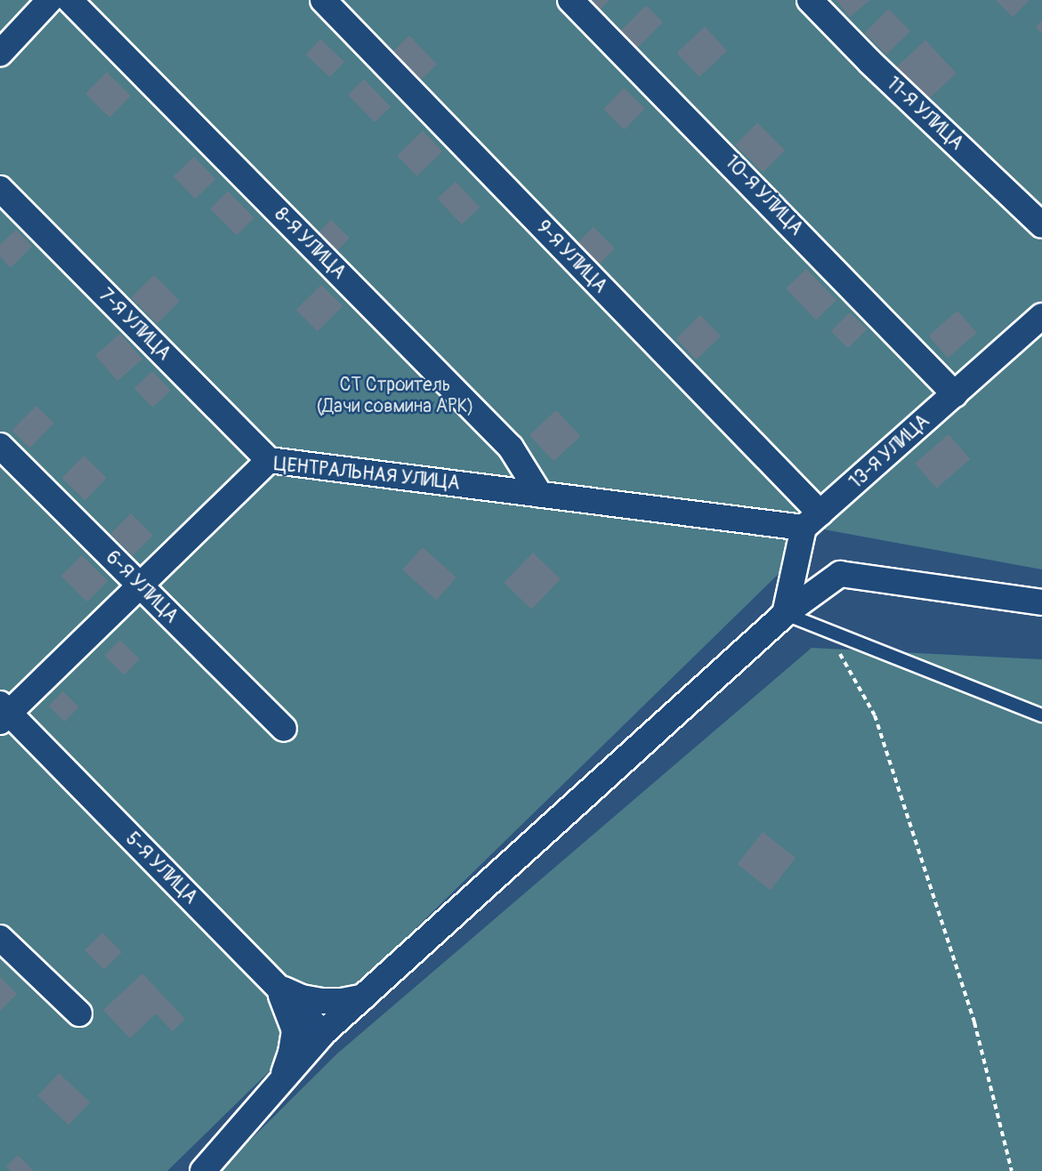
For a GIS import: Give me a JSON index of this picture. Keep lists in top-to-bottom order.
{
  "streets": {
    "street": [
      "11-Я УЛИЦА",
      "10-Я УЛИЦА",
      "8-Я УЛИЦА",
      "9-Я УЛИЦА",
      "7-Я УЛИЦА",
      "13-Я УЛИЦА",
      "ЦЕНТРАЛЬНАЯ УЛИЦА",
      "6-Я УЛИЦА",
      "5-Я УЛИЦА"
    ]
  },
  "crossings": [
    ["10-Я УЛИЦА", "13-Я УЛИЦА"],
    ["8-Я УЛИЦА", "ЦЕНТРАЛЬНАЯ УЛИЦА"],
    ["9-Я УЛИЦА", "13-Я УЛИЦА"],
    ["9-Я УЛИЦА", "ЦЕНТРАЛЬНАЯ УЛИЦА"],
    ["7-Я УЛИЦА", "ЦЕНТРАЛЬНАЯ УЛИЦА"],
    ["13-Я УЛИЦА", "ЦЕНТРАЛЬНАЯ УЛИЦА"],
    ["ЦЕНТРАЛЬНАЯ УЛИЦА", "6-Я УЛИЦА"],
    ["ЦЕНТРАЛЬНАЯ УЛИЦА", "5-Я УЛИЦА"]
  ],
  "parks": ["СТ Строитель (Дачи совмина АРК)"]
}
